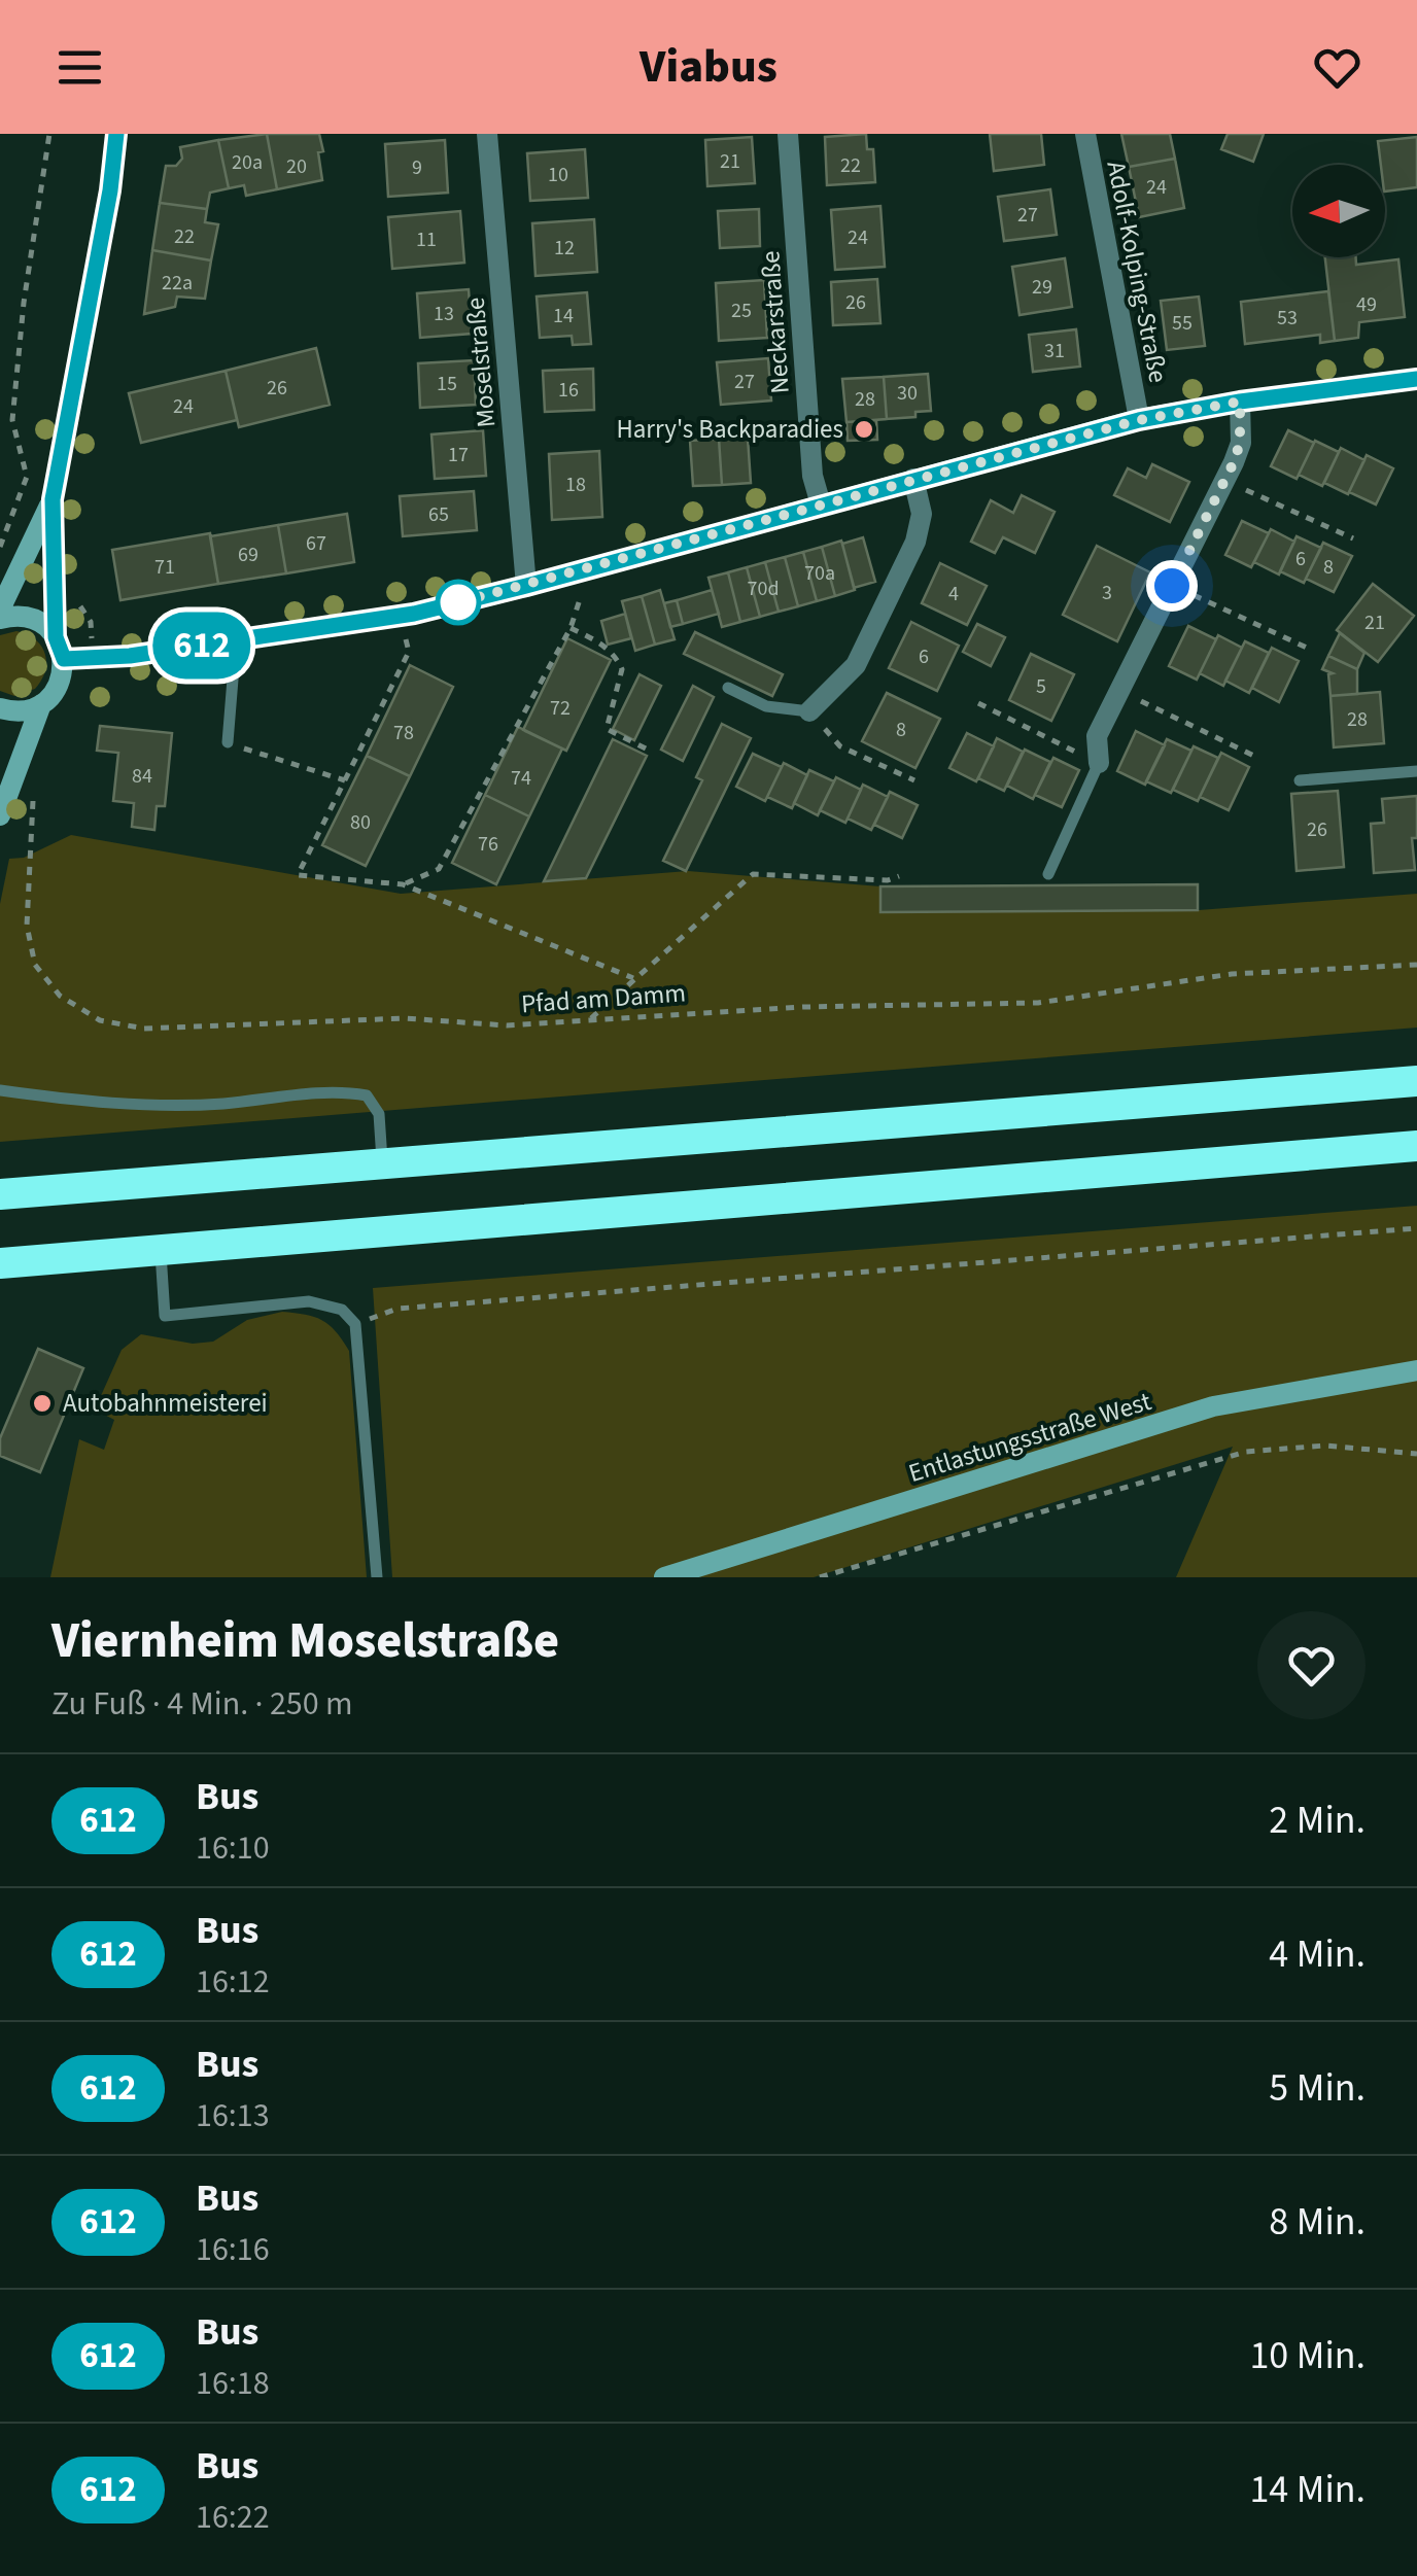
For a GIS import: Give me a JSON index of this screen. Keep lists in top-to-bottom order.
{
  "streets": {
    "street": [
      "Adolf-Kolping-Straße",
      "Neckarstraße",
      "Moselstraße",
      "Entlastungsstraße West"
    ],
    "path": ["Pfad am Damm"]
  },
  "places": ["Harry's Backparadies", "Autobahnmeisterei"],
  "lines": ["bus line 612"],
  "house_numbers": [
    "21",
    "20a",
    "22",
    "20",
    "9",
    "10",
    "24",
    "27",
    "22",
    "24",
    "11",
    "12",
    "22a",
    "29",
    "26",
    "49",
    "25",
    "13",
    "14",
    "53",
    "55",
    "31",
    "27",
    "15",
    "26",
    "16",
    "30",
    "28",
    "24",
    "17",
    "18",
    "65",
    "67",
    "69",
    "6",
    "71",
    "8",
    "70a",
    "70d",
    "3",
    "4",
    "21",
    "6",
    "5",
    "72",
    "28",
    "8",
    "78",
    "84",
    "74",
    "80",
    "26",
    "76"
  ],
  "north": "left",
  "page": {
    "header": "Viabus",
    "on_map": "612",
    "heading": ["Viernheim Moselstraße", "Zu Fuß · 4 Min. · 250 m"],
    "list": [
      {
        "mark": "612",
        "name": "Bus",
        "note": "16:10",
        "value": "2 Min."
      },
      {
        "mark": "612",
        "name": "Bus",
        "note": "16:12",
        "value": "4 Min."
      },
      {
        "mark": "612",
        "name": "Bus",
        "note": "16:13",
        "value": "5 Min."
      },
      {
        "mark": "612",
        "name": "Bus",
        "note": "16:16",
        "value": "8 Min."
      },
      {
        "mark": "612",
        "name": "Bus",
        "note": "16:18",
        "value": "10 Min."
      },
      {
        "mark": "612",
        "name": "Bus",
        "note": "16:22",
        "value": "14 Min."
      }
    ]
  }
}
